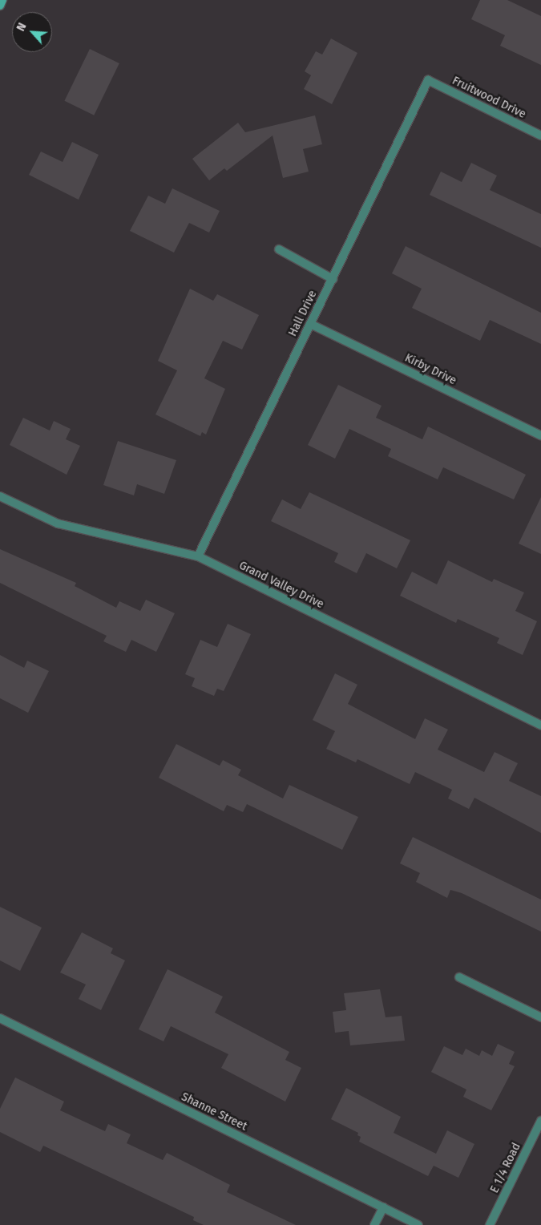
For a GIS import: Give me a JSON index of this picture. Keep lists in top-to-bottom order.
{
  "streets": {
    "street": [
      "Fruitwood Drive",
      "Hall Drive",
      "Kirby Drive",
      "Grand Valley Drive",
      "Shanne Street",
      "E 1/4 Road"
    ]
  },
  "crossings": [
    ["Fruitwood Drive", "Hall Drive"],
    ["Hall Drive", "Kirby Drive"],
    ["Hall Drive", "Grand Valley Drive"]
  ],
  "north": "top left"
}
